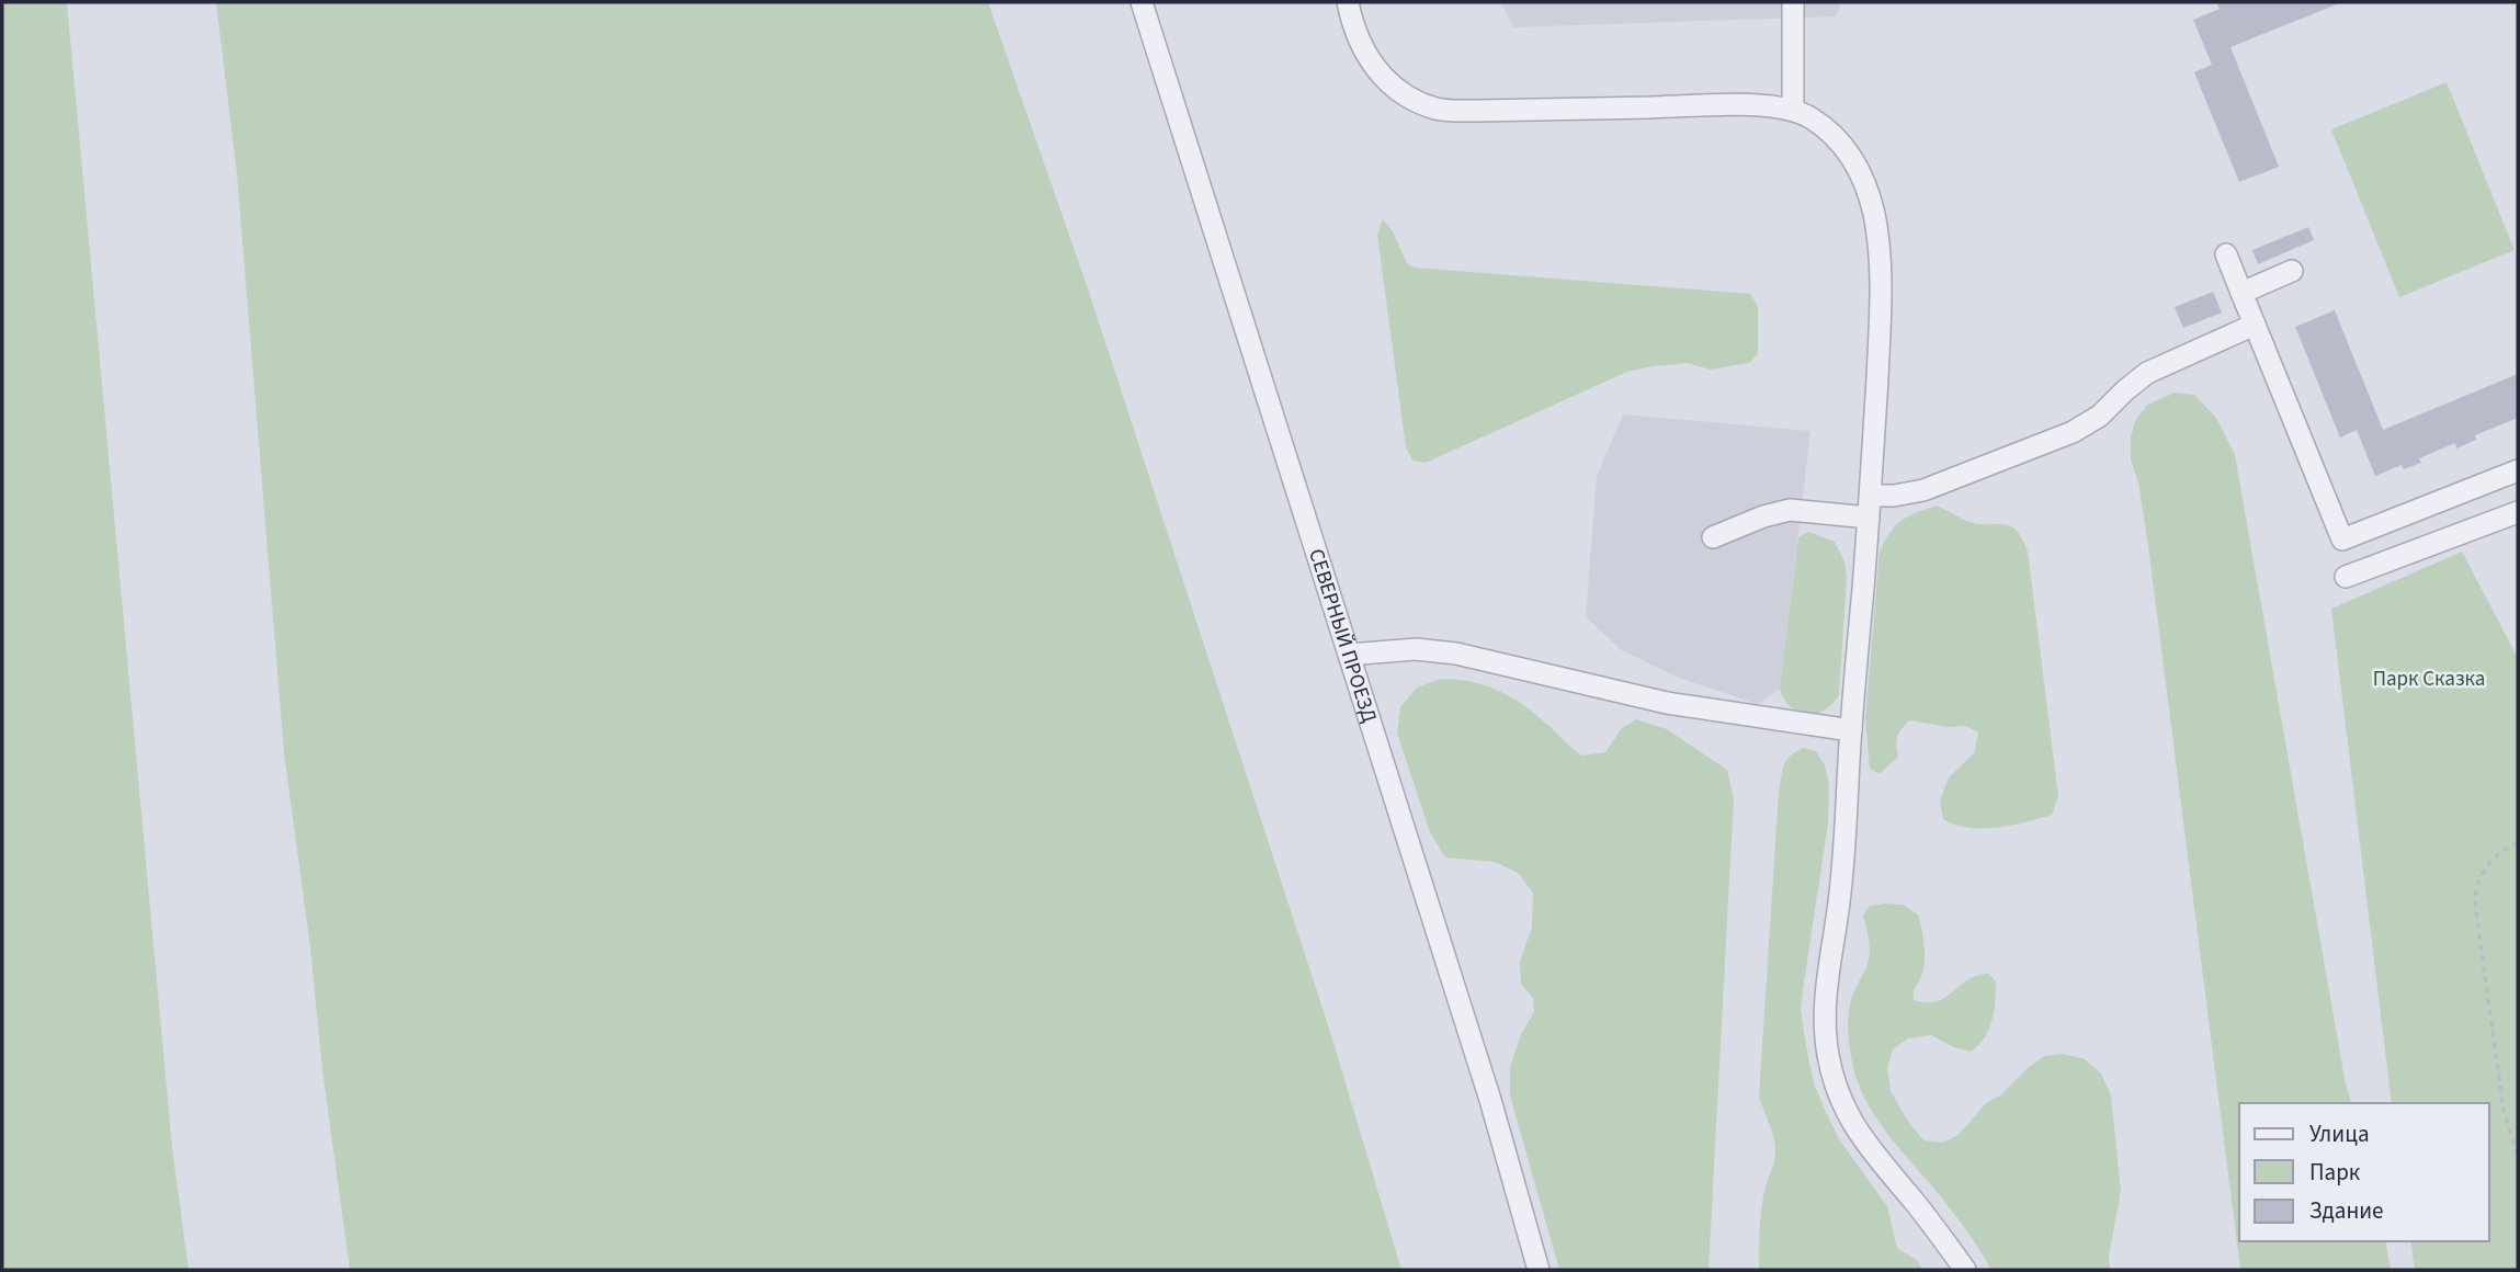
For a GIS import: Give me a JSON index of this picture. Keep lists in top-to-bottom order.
{
  "streets": {
    "street": ["СЕВЕРНЫЙ ПРОЕЗД"]
  },
  "parks": ["Парк Сказка"],
  "legend": ["Улица", "Парк", "Здание"]
}
